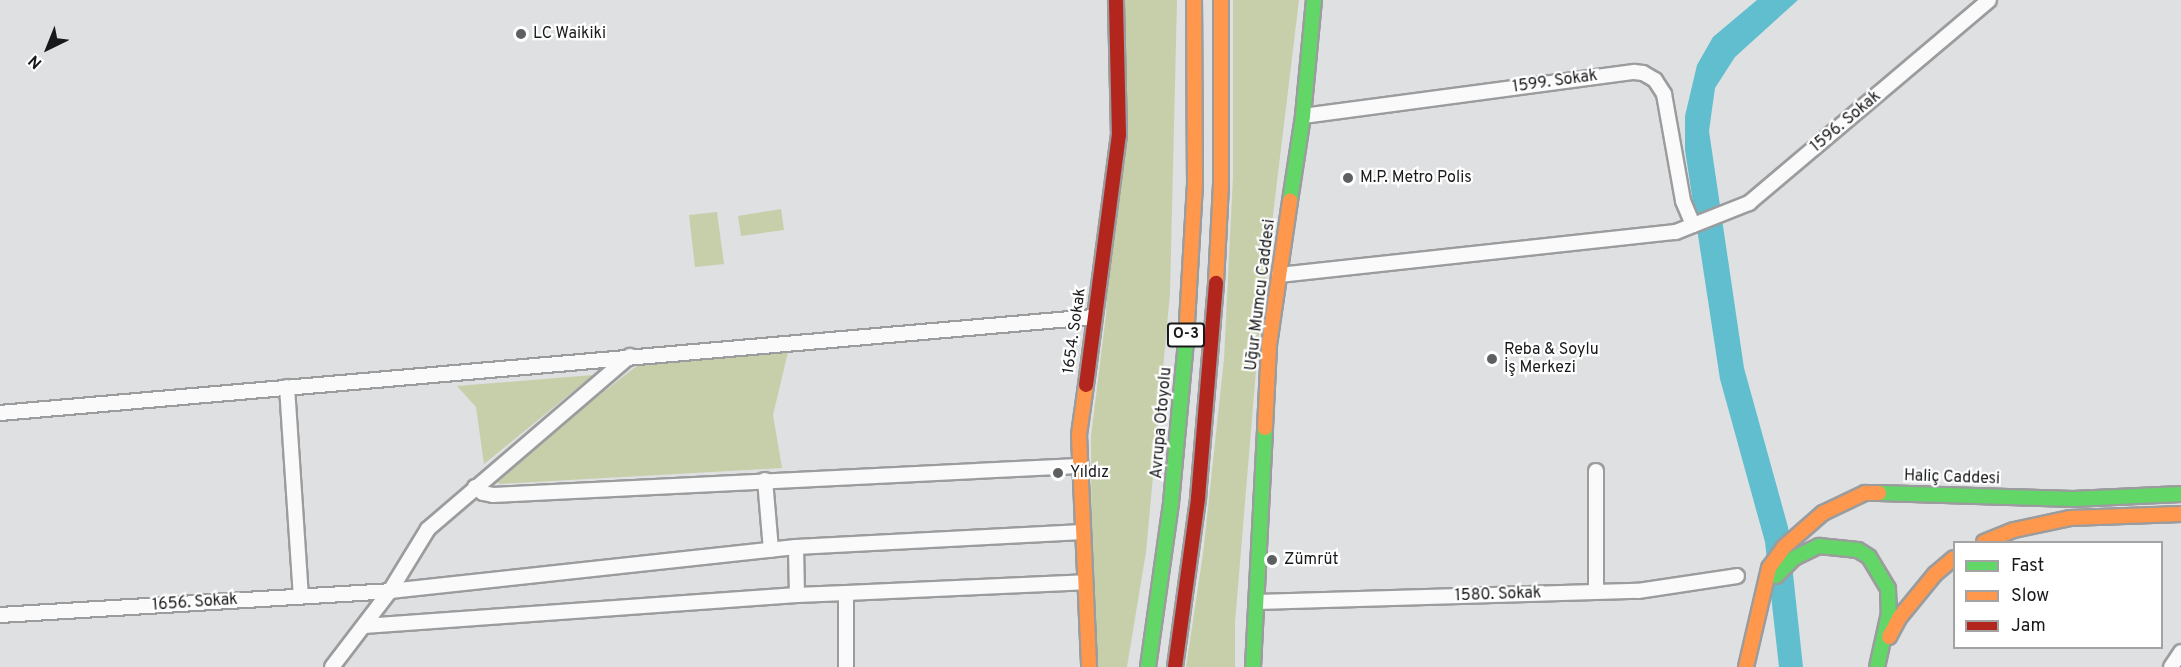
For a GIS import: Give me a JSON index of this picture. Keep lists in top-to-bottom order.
{
  "streets": {
    "main road": [
      "Uğur Mumcu Caddesi",
      "1654. Sokak",
      "O-3",
      "Avrupa Otoyolu",
      "Haliç Caddesi"
    ],
    "street": [
      "1599. Sokak",
      "1596. Sokak",
      "1580. Sokak",
      "1656. Sokak"
    ]
  },
  "crossings": [
    ["1599. Sokak", "1596. Sokak"],
    ["1599. Sokak", "Uğur Mumcu Caddesi"],
    ["1596. Sokak", "Uğur Mumcu Caddesi"],
    ["Uğur Mumcu Caddesi", "1580. Sokak"],
    ["1654. Sokak", "1656. Sokak"]
  ],
  "places": [
    "LC Waikiki",
    "M.P. Metro Polis",
    "Reba & Soylu İş Merkezi",
    "Yıldız",
    "Zümrüt"
  ],
  "legend": ["Fast", "Slow", "Jam"],
  "north": "bottom left"
}
